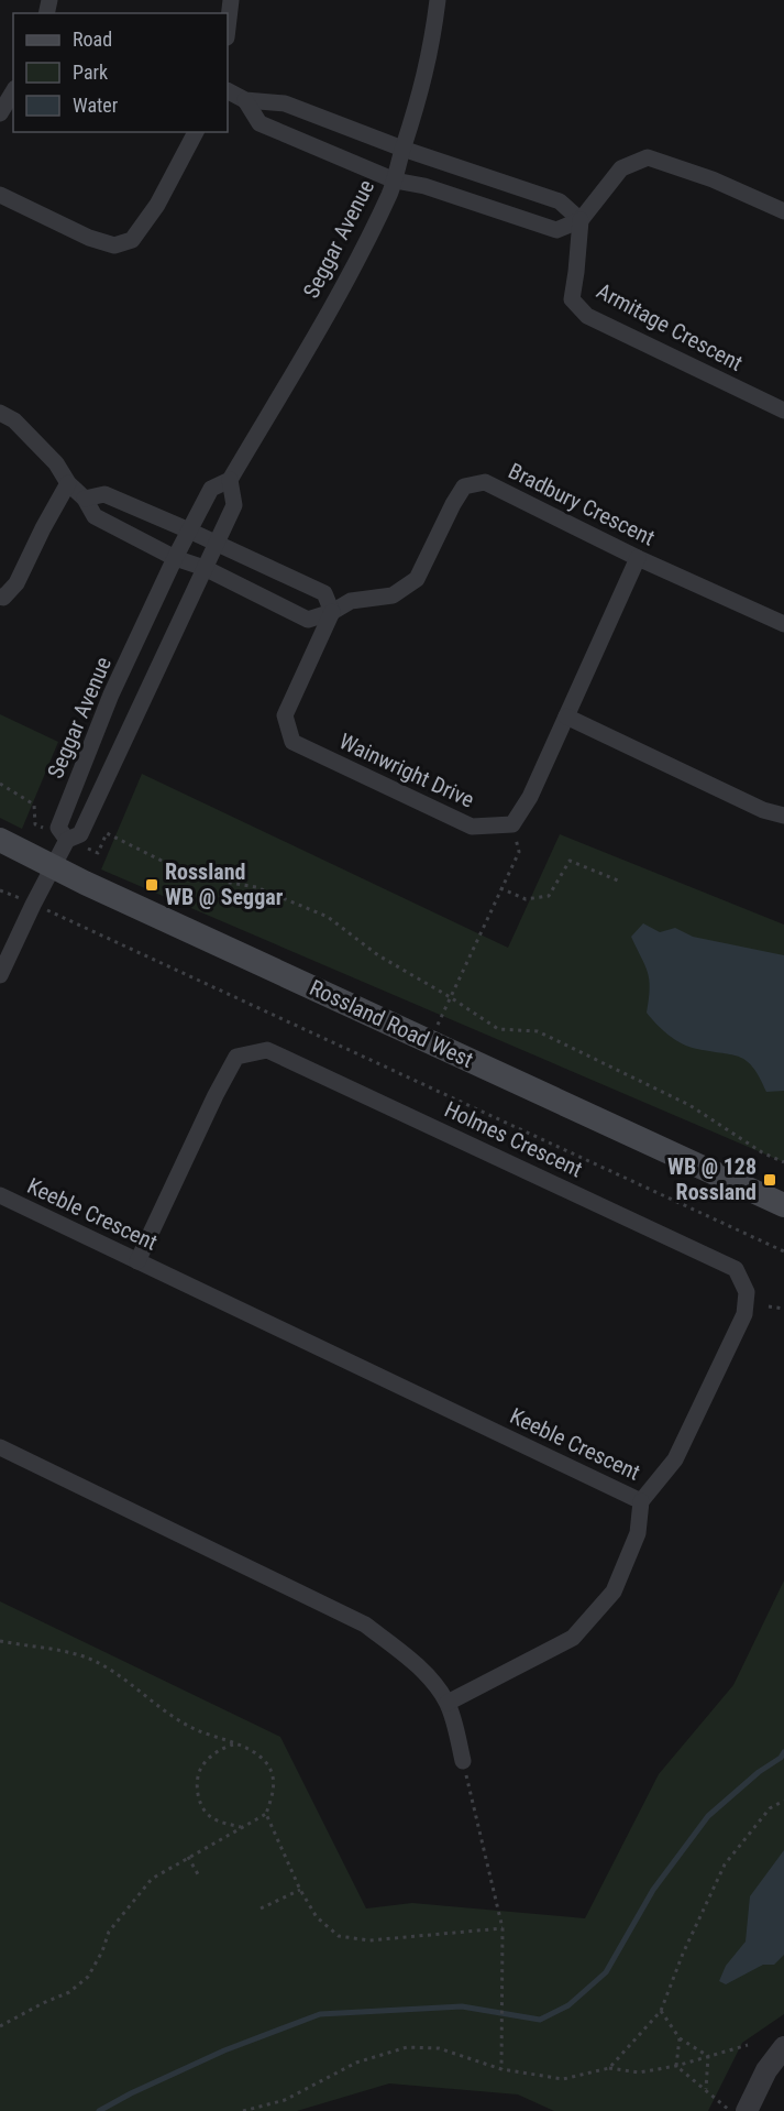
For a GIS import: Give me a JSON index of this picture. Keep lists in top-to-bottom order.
{
  "streets": {
    "main road": ["Rossland Road West"],
    "street": [
      "Seggar Avenue",
      "Armitage Crescent",
      "Bradbury Crescent",
      "Wainwright Drive",
      "Holmes Crescent",
      "Keeble Crescent"
    ]
  },
  "crossings": [
    ["Seggar Avenue", "Bradbury Crescent"],
    ["Bradbury Crescent", "Wainwright Drive"],
    ["Holmes Crescent", "Keeble Crescent"]
  ],
  "places": {
    "transit": ["Rossland WB @ Seggar", "WB @ 128 Rossland"]
  },
  "legend": ["Road", "Park", "Water"]
}
